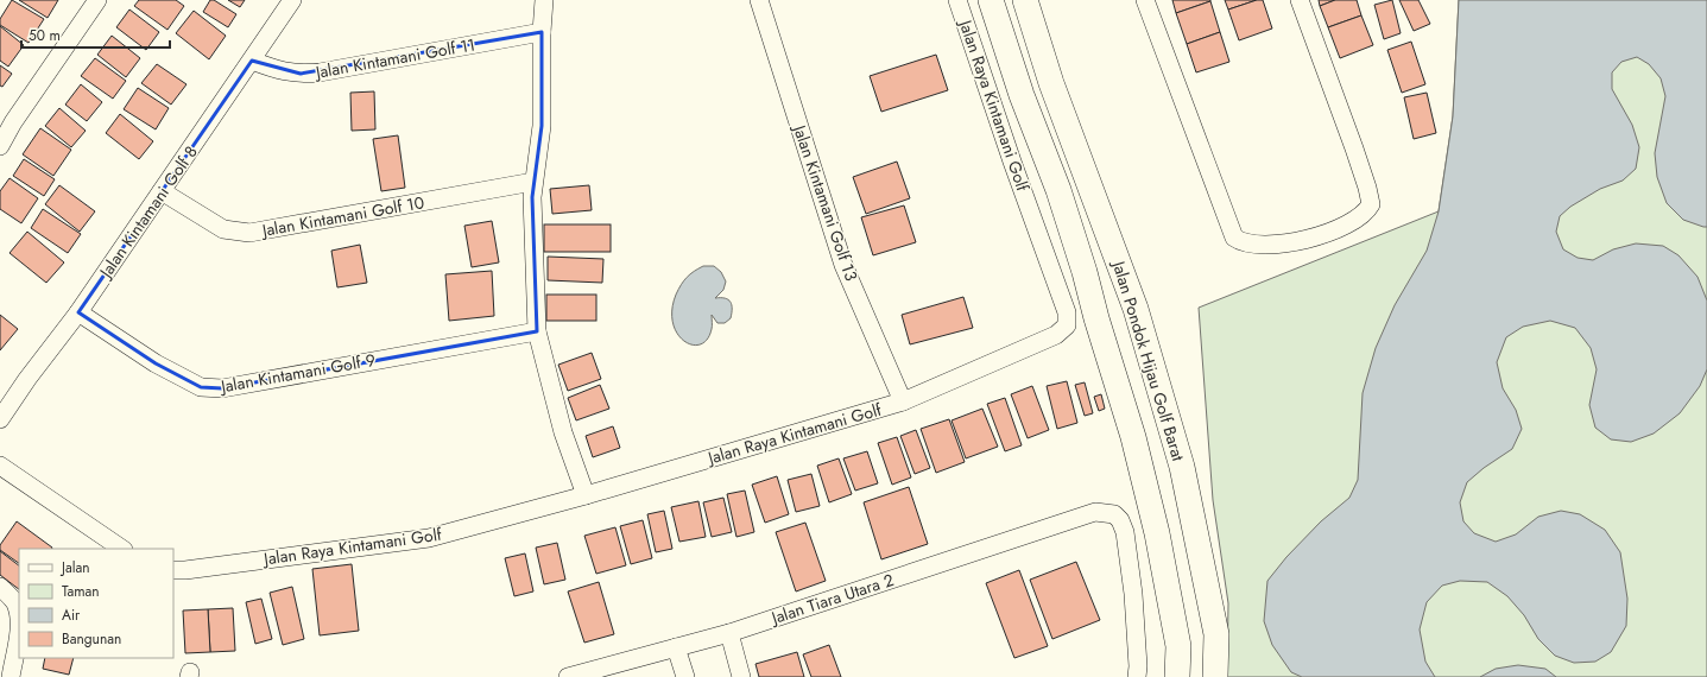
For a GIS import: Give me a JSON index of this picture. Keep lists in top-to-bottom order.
{
  "streets": {
    "street": [
      "Jalan Kintamani Golf 11",
      "Jalan Raya Kintamani Golf",
      "Jalan Kintamani Golf 13",
      "Jalan Kintamani Golf 8",
      "Jalan Kintamani Golf 10",
      "Jalan Pondok Hijau Golf Barat",
      "Jalan Kintamani Golf 9",
      "Jalan Tiara Utara 2"
    ]
  },
  "crossings": [
    ["Jalan Kintamani Golf 11", "Jalan Kintamani Golf 8"],
    ["Jalan Raya Kintamani Golf", "Jalan Kintamani Golf 13"],
    ["Jalan Kintamani Golf 8", "Jalan Kintamani Golf 10"],
    ["Jalan Kintamani Golf 8", "Jalan Kintamani Golf 9"]
  ],
  "legend": [
    "Jalan",
    "Taman",
    "Air",
    "Bangunan"
  ],
  "scale_bar": "50 m"
}
